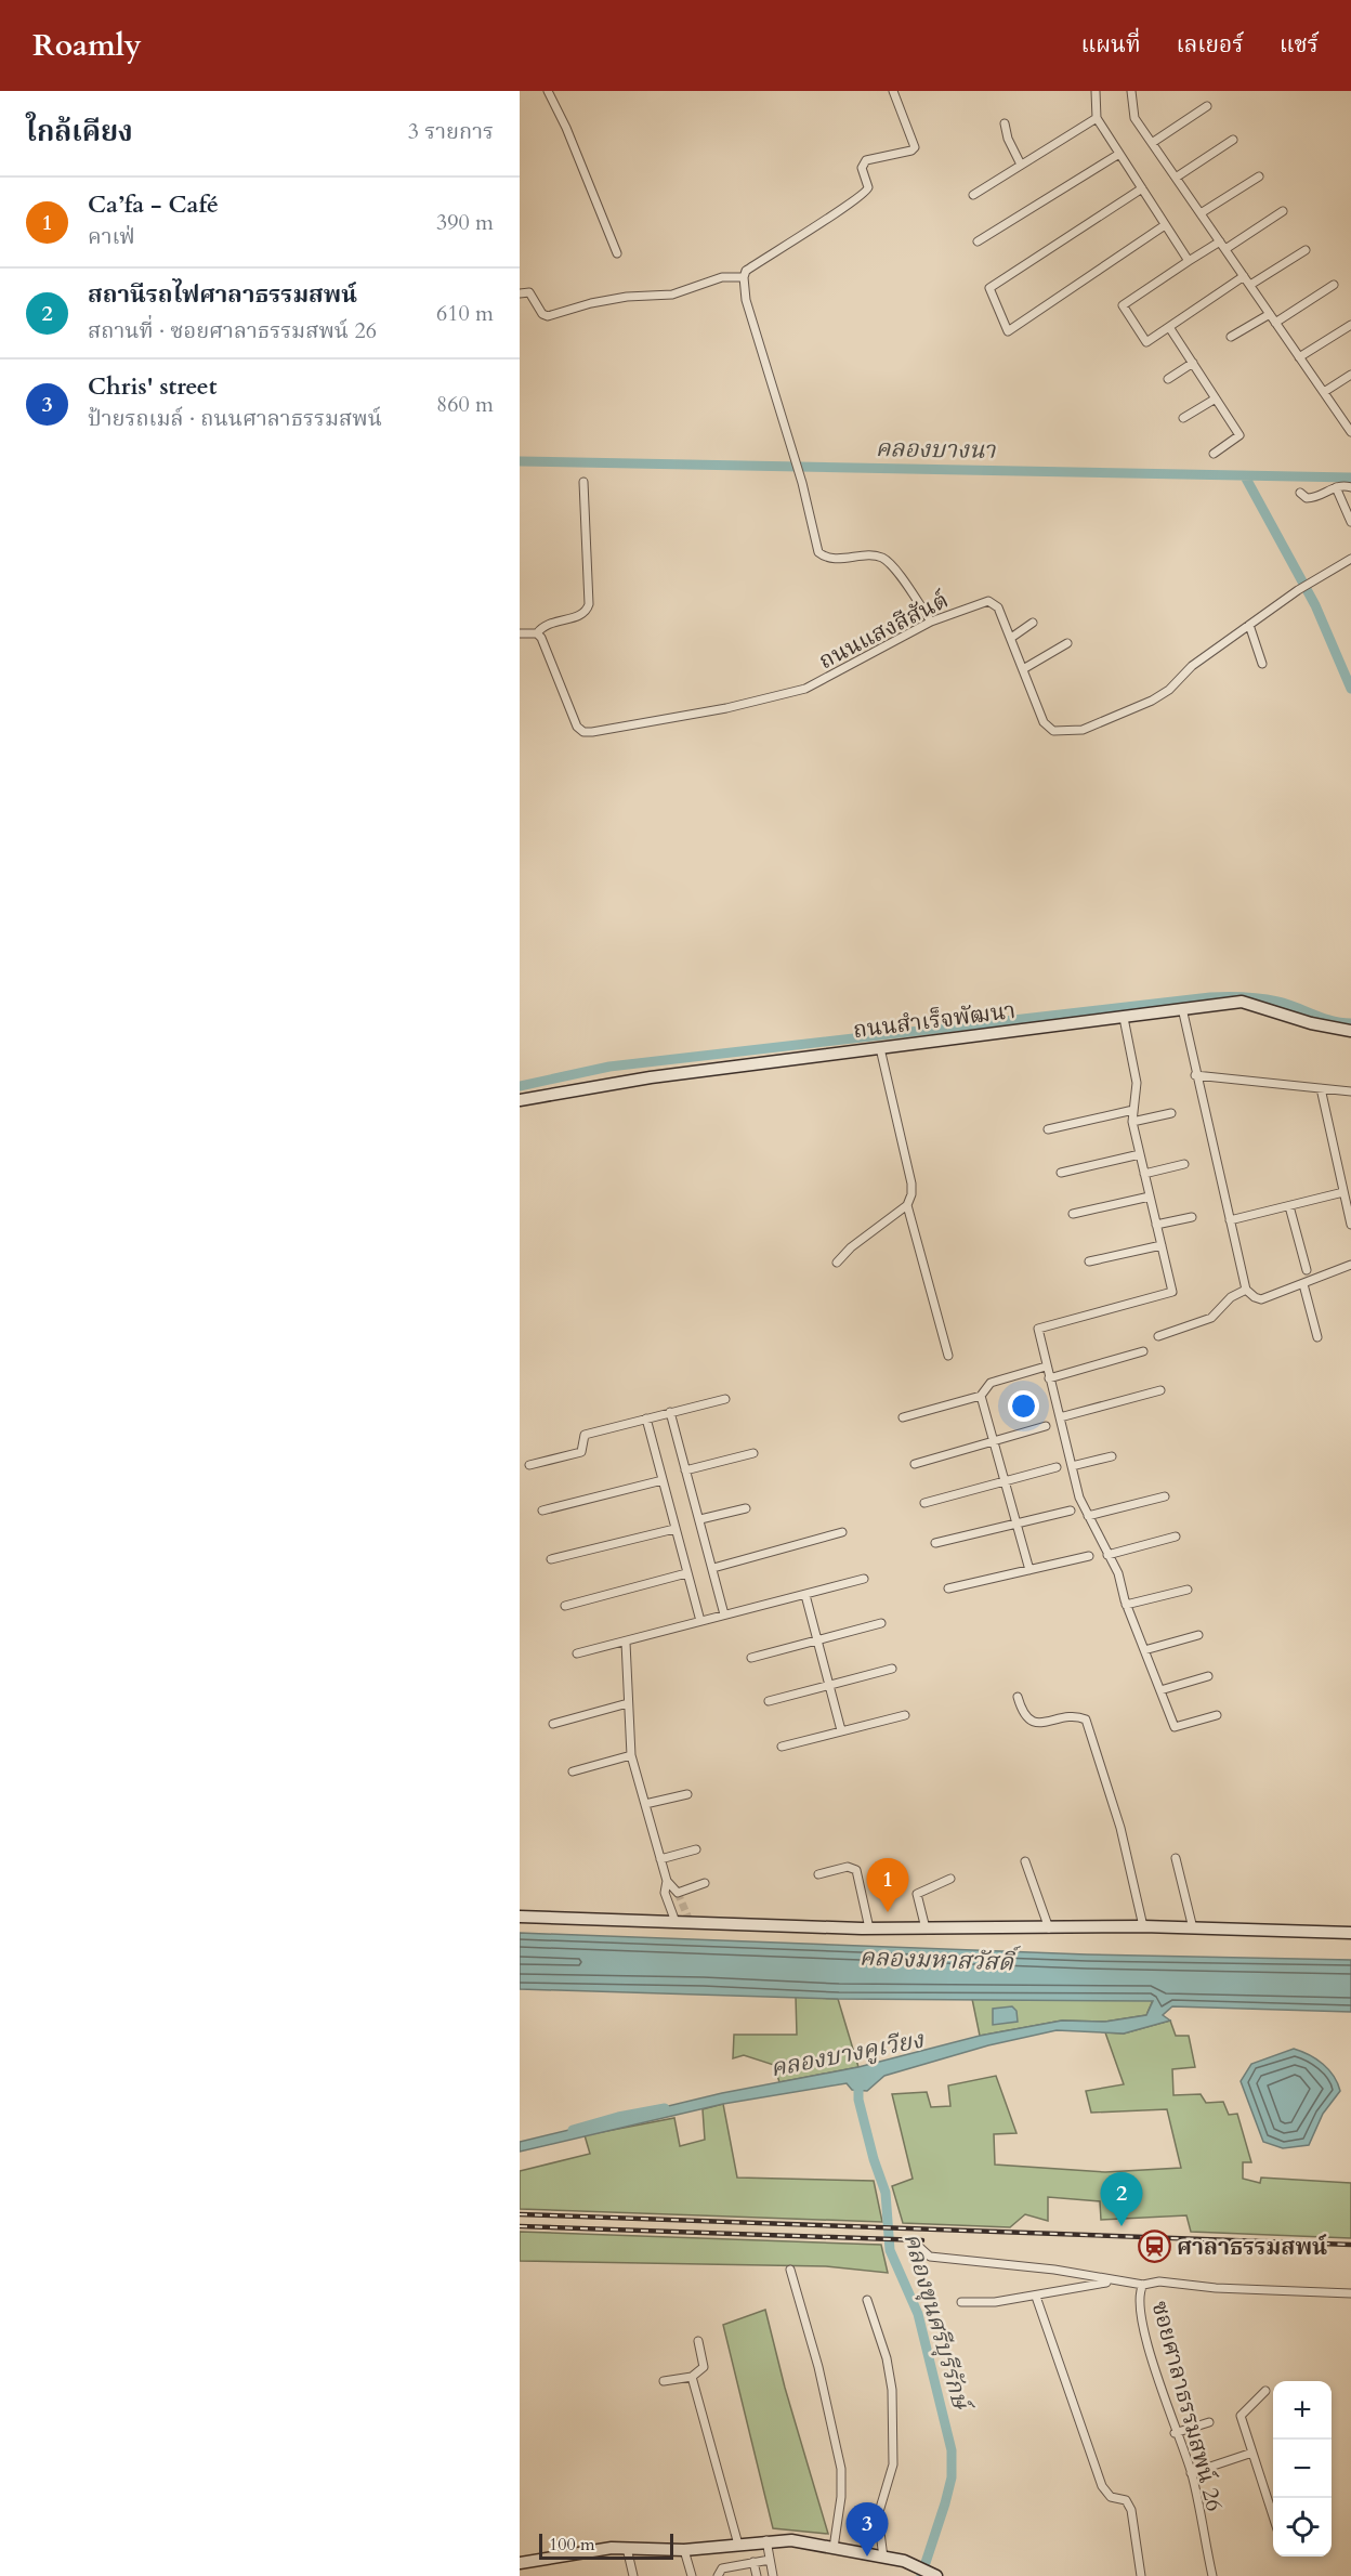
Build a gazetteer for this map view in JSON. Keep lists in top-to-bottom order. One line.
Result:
{"streets":{"street":["ถนนแสงสีสันต์","ถนนสำเร็จพัฒนา","ซอยศาลาธรรมสพน์ 26"]},"water":["คลองบางนา","คลองมหาสวัสดิ์","คลองบางคูเวียง","คลองขุนศรีบุรีรักษ์"],"places":{"station":["ศาลาธรรมสพน์"]},"scale_bar":"100 m","page":{"header":"Roamly","nav":["แผนที่","เลเยอร์","แชร์"],"heading":["ใกล้เคียง","3 รายการ"],"list":[{"mark":"1","name":"Ca’fa - Café","note":"คาเฟ่","value":"390 m"},{"mark":"2","name":"สถานีรถไฟศาลาธรรมสพน์","note":"สถานที่ · ซอยศาลาธรรมสพน์ 26","value":"610 m"},{"mark":"3","name":"Chris' street","note":"ป้ายรถเมล์ · ถนนศาลาธรรมสพน์","value":"860 m"}],"pins":["1","2","3"],"map_buttons":["+","−"],"scale":"100 m"}}
